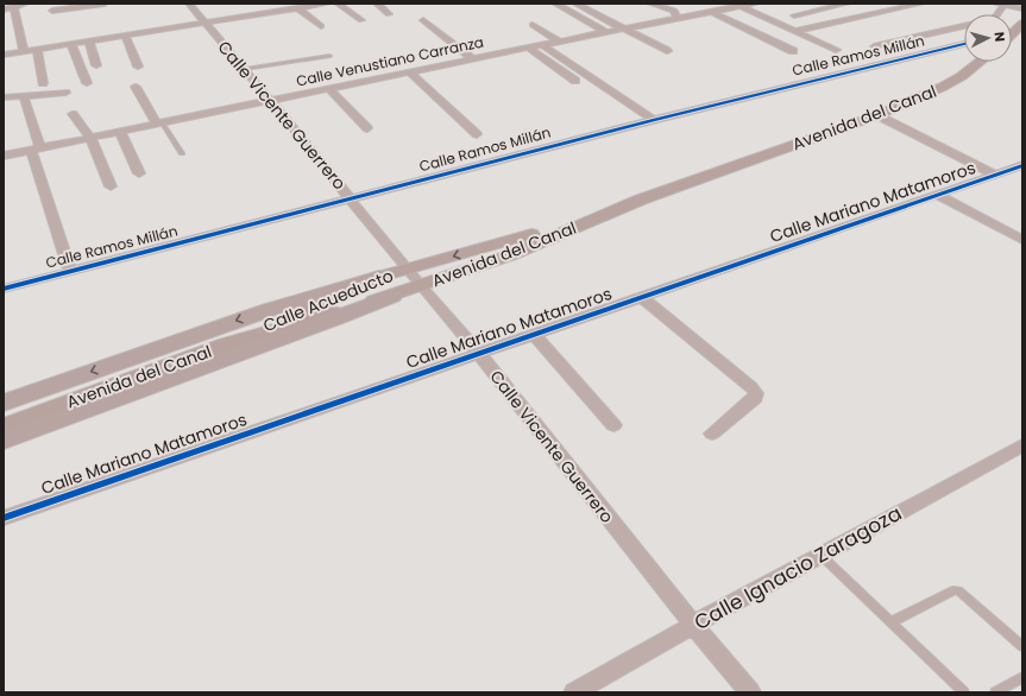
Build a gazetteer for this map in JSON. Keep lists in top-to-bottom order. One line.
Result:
{"streets":{"main road":["Avenida del Canal","Calle Acueducto"],"street":["Calle Ramos Millán","Calle Venustiano Carranza","Calle Vicente Guerrero","Calle Mariano Matamoros","Calle Ignacio Zaragoza"]},"crossings":[["Calle Ramos Millán","Calle Vicente Guerrero"],["Calle Venustiano Carranza","Calle Vicente Guerrero"],["Calle Vicente Guerrero","Avenida del Canal"],["Calle Vicente Guerrero","Calle Mariano Matamoros"],["Calle Vicente Guerrero","Calle Acueducto"],["Calle Vicente Guerrero","Calle Ignacio Zaragoza"],["Avenida del Canal","Calle Acueducto"]],"one_way":["Calle Acueducto"],"north":"right"}
